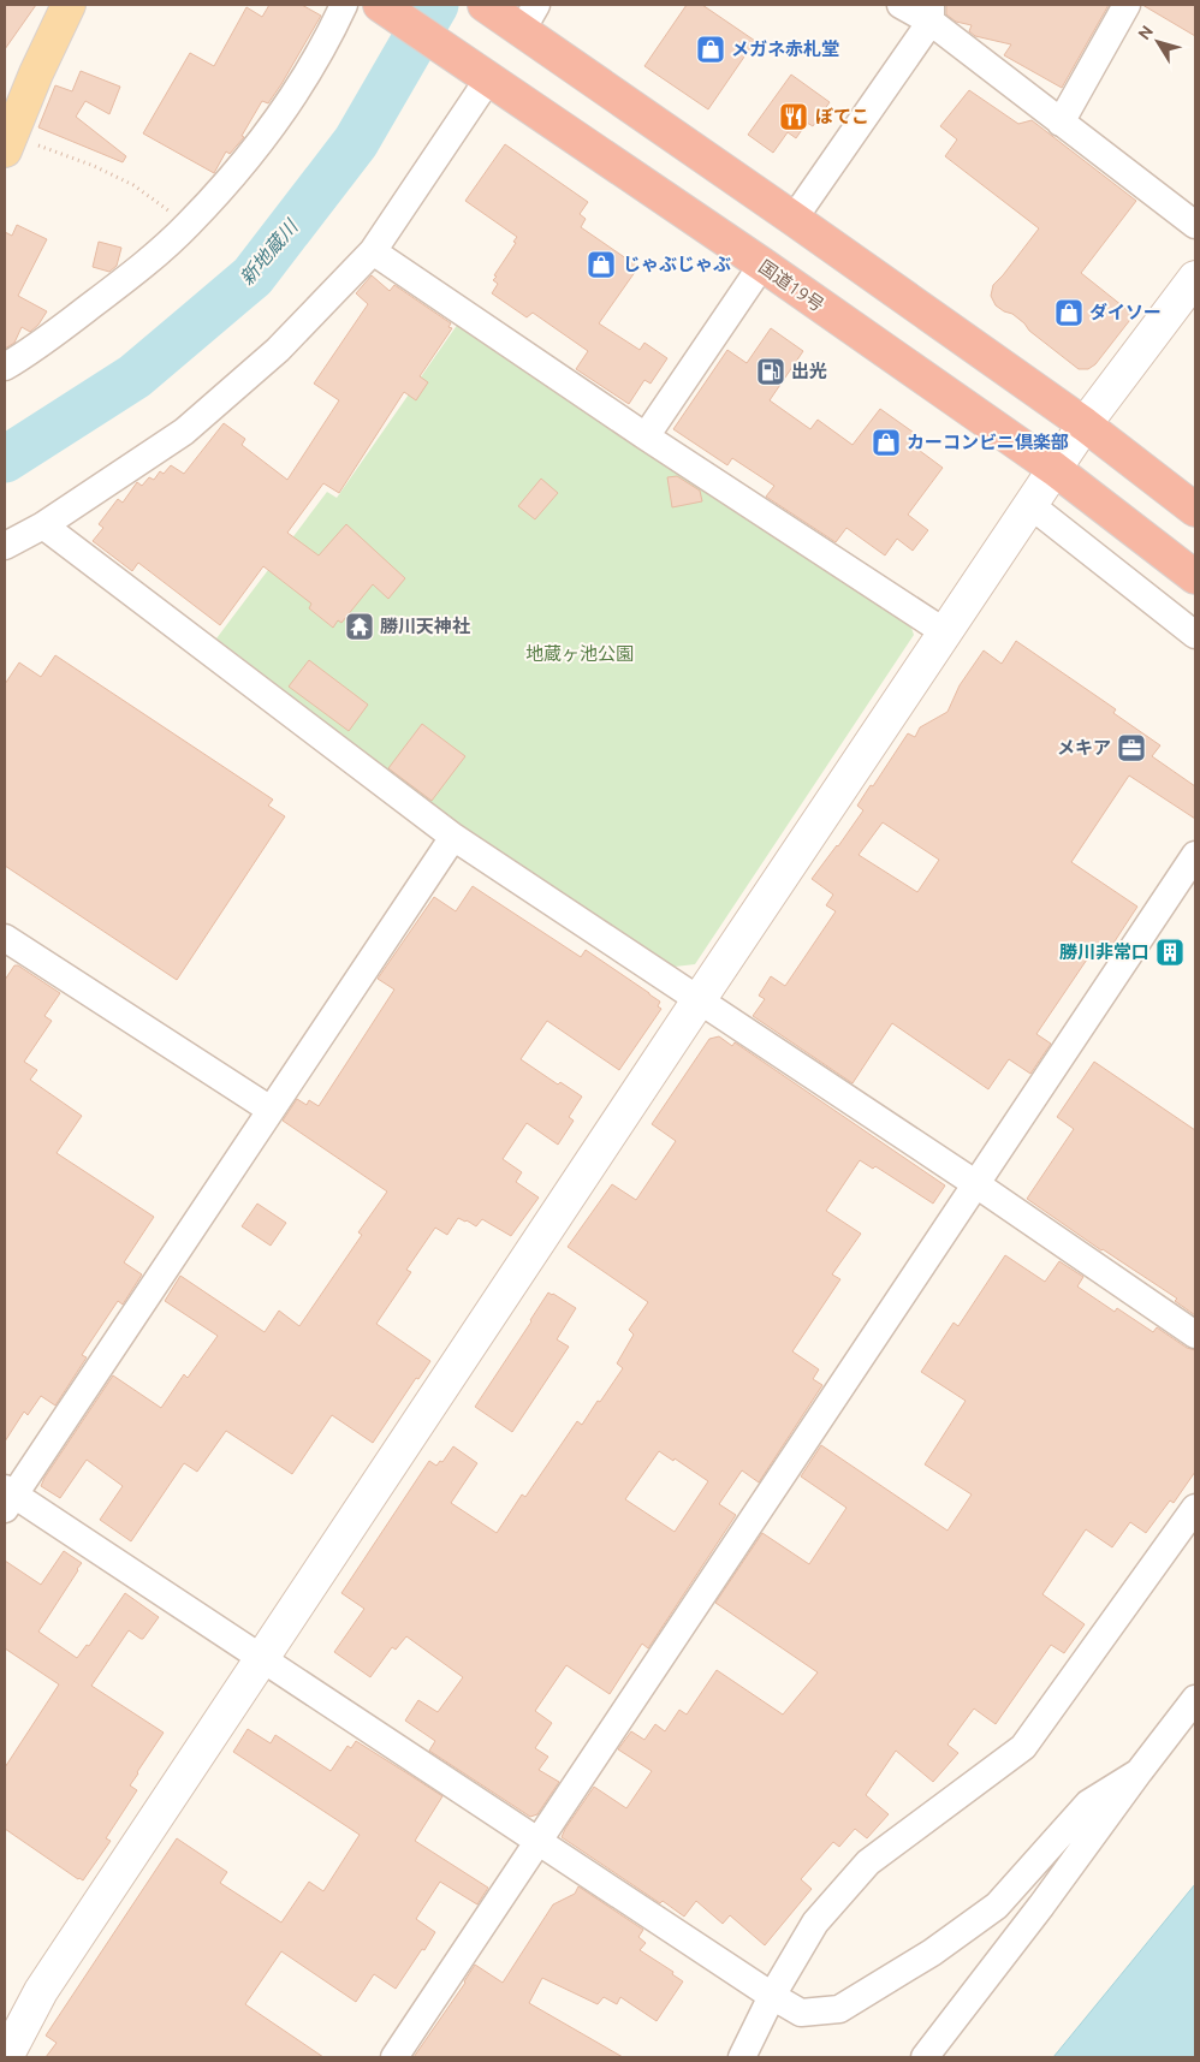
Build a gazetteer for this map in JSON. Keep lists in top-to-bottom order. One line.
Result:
{"streets":{"highway":["国道19号"]},"water":["新地蔵川"],"parks":["地蔵ヶ池公園"],"places":{"shop":["メガネ赤札堂","じゃぶじゃぶ","ダイソー","カーコンビニ倶楽部"],"restaurant":["ぼてこ"],"fuel station":["出光"],"temple":["勝川天神社"],"office":["メキア"],"building":["勝川非常口"]},"north":"top left"}
